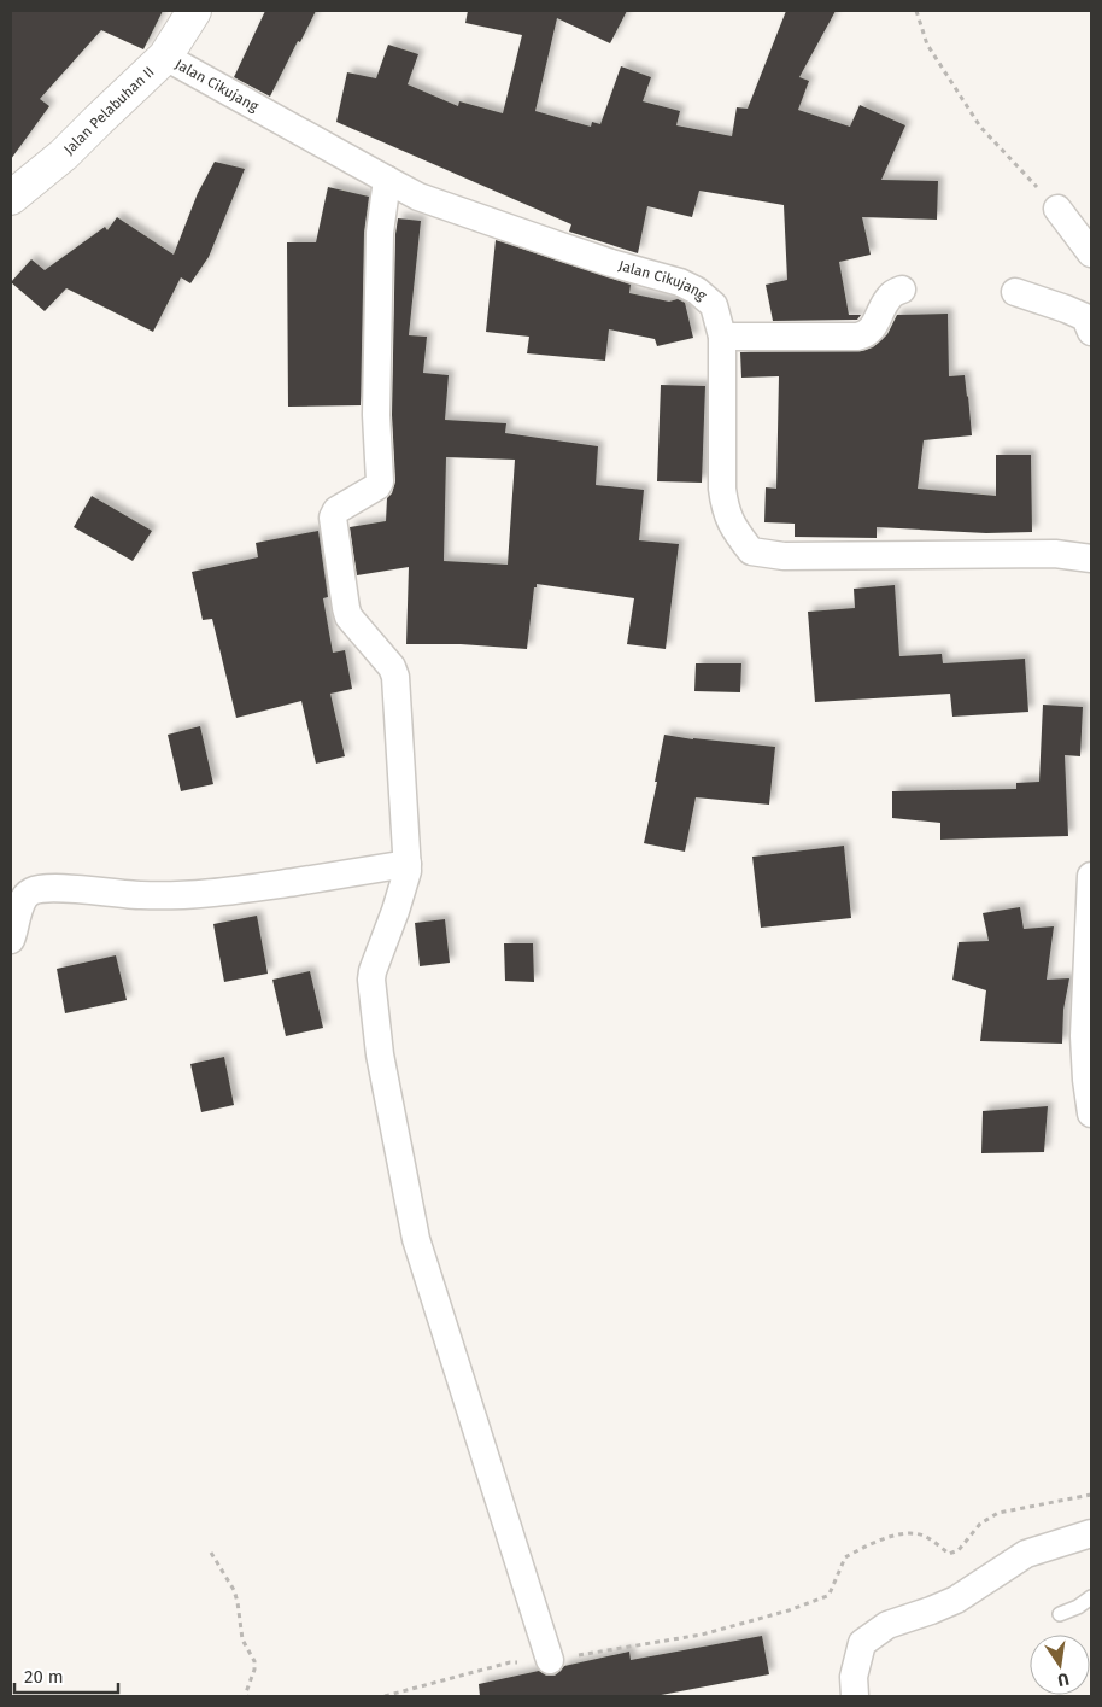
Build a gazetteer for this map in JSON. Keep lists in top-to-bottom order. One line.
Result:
{"streets":{"main road":["Jalan Pelabuhan II"],"street":["Jalan Cikujang"]},"crossings":[["Jalan Cikujang","Jalan Pelabuhan II"]],"scale_bar":"20 m","north":"bottom"}
